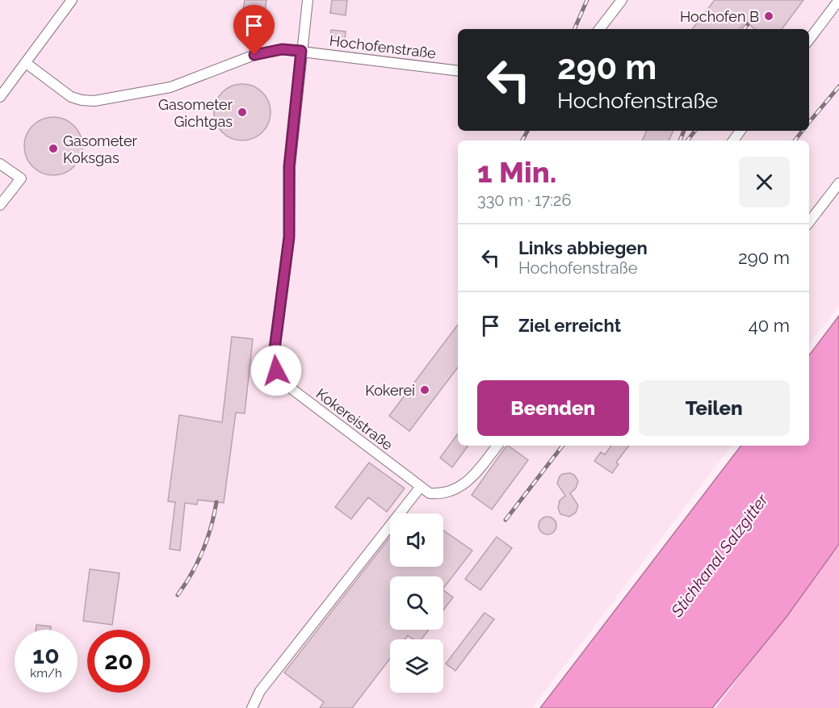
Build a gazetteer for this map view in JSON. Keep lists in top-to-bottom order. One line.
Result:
{"streets":{"lane":["Hochofenstraße","Kokereistraße"]},"crossings":[["Hochofenstraße","Kokereistraße"]],"water":["Stichkanal Salzgitter"],"places":["Hochofen B","Gasometer Gichtgas","Gasometer Koksgas","Kokerei"],"page":{"turn":["290 m","Hochofenstraße"],"heading":["1 Min.","330 m · 17:26"],"list":[{"name":"Links abbiegen","note":"Hochofenstraße","value":"290 m"},{"name":"Ziel erreicht","value":"40 m"}],"buttons":["Beenden","Teilen"],"speed":"10 km/h","limit":"20"}}
